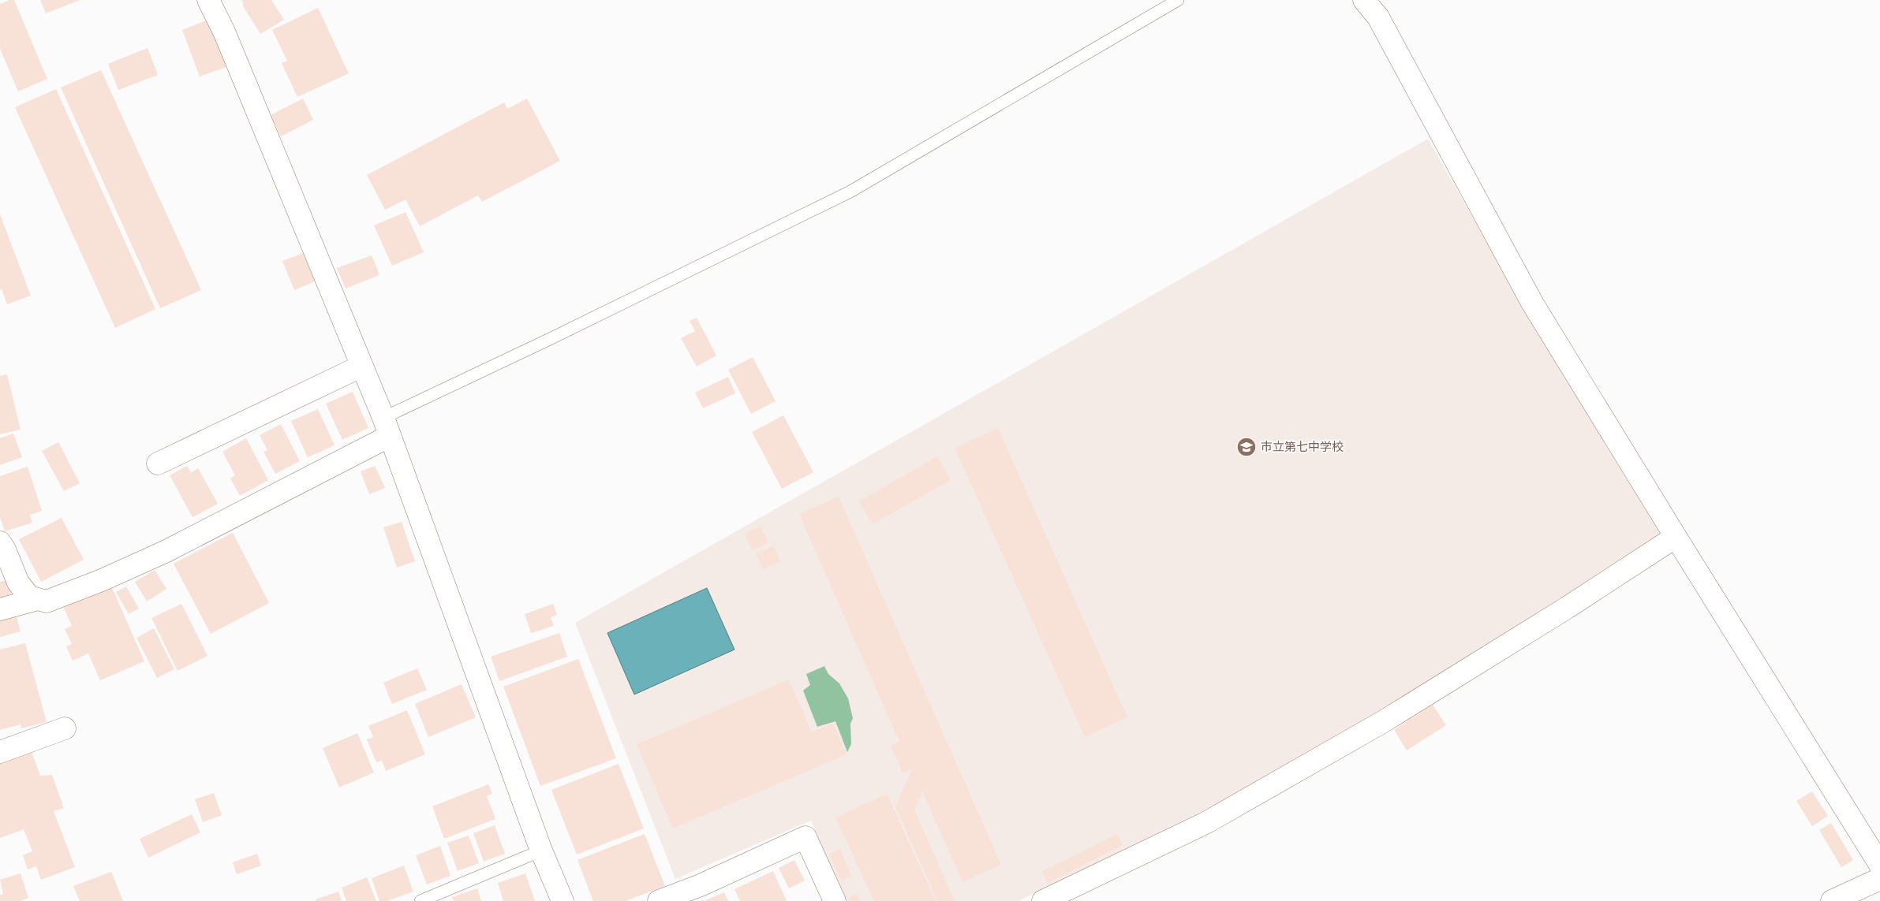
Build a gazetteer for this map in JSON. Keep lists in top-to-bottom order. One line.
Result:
{"places":{"school or university":["市立第七中学校"]}}
